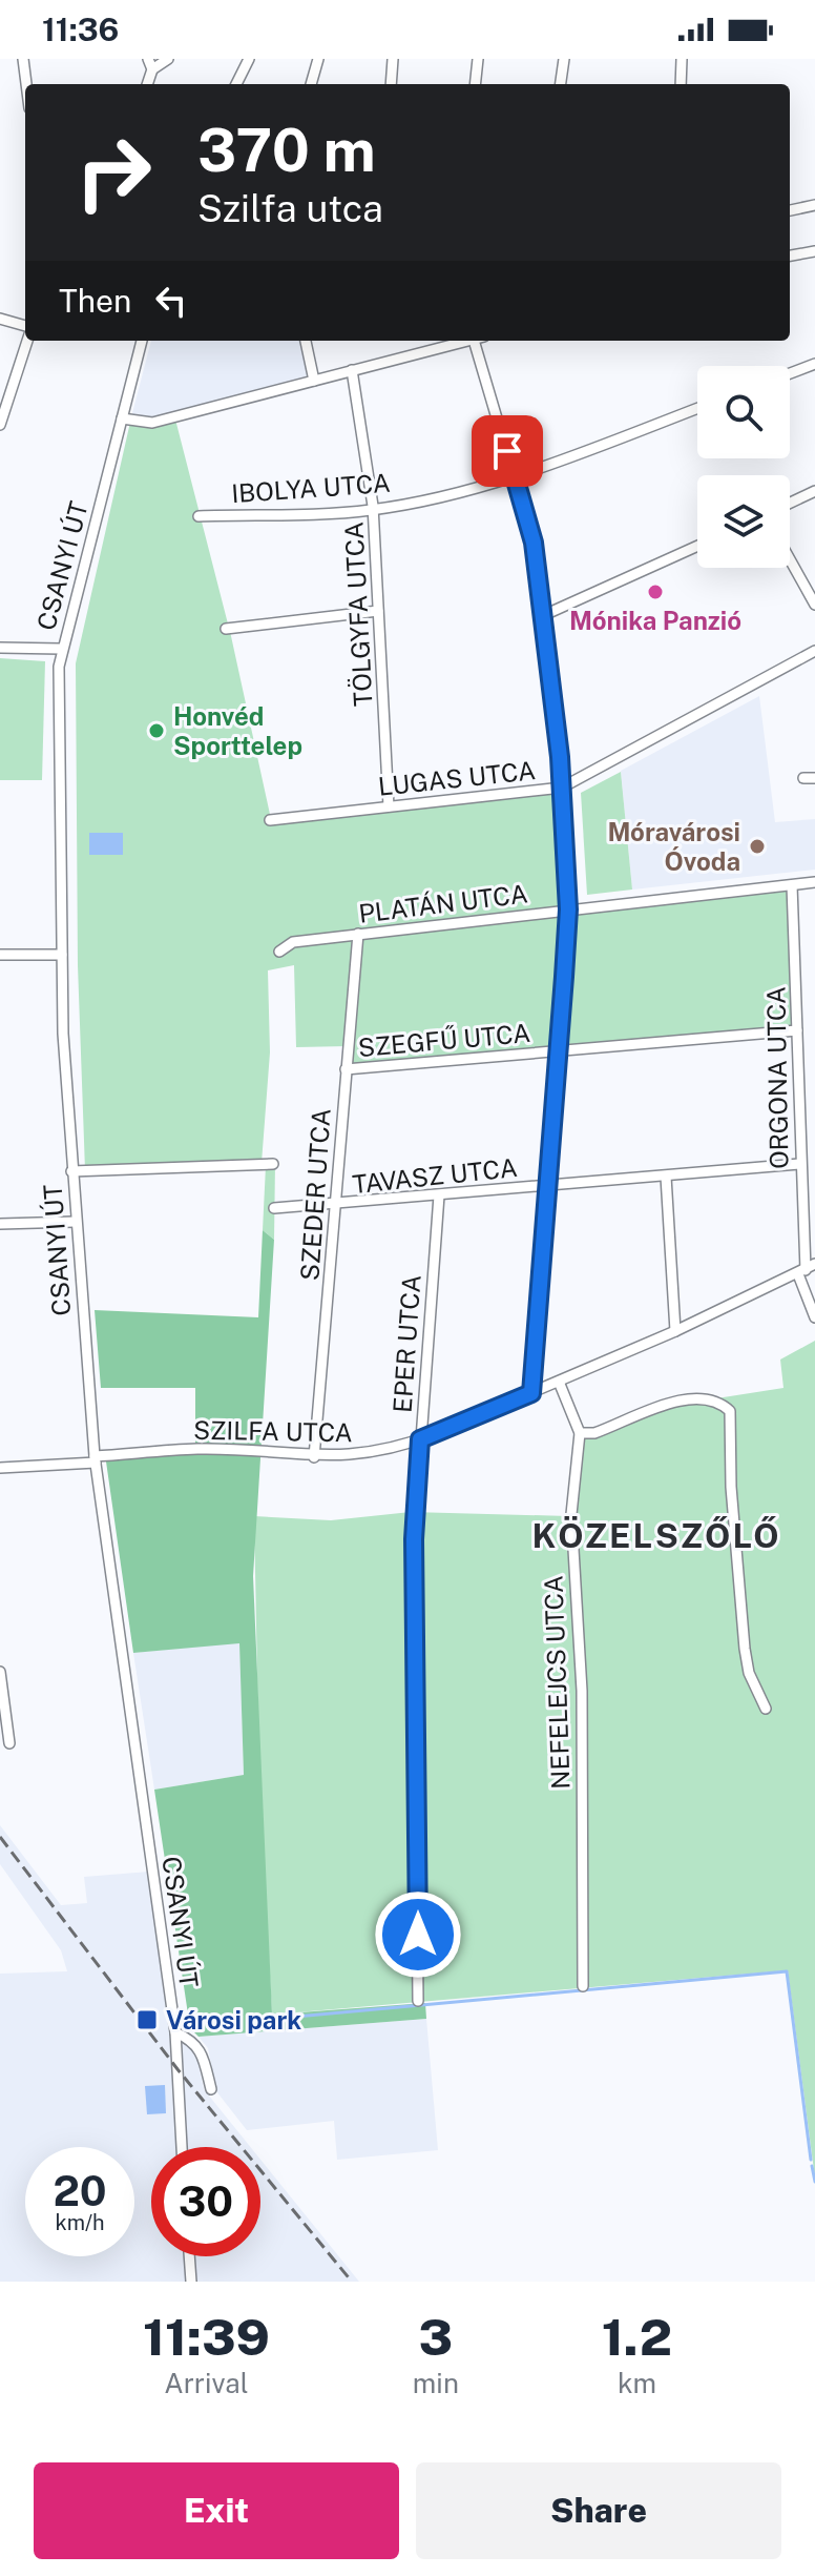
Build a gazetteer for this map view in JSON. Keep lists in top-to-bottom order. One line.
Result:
{"streets":{"street":["IBOLYA UTCA","CSANYI ÚT","TÖLGYFA UTCA","LUGAS UTCA","PLATÁN UTCA","SZEGFŰ UTCA","ORGONA UTCA","TAVASZ UTCA","SZEDER UTCA","EPER UTCA","SZILFA UTCA","NEFELEJCS UTCA"]},"crossings":[["IBOLYA UTCA","TÖLGYFA UTCA"],["CSANYI ÚT","SZILFA UTCA"],["TÖLGYFA UTCA","LUGAS UTCA"],["PLATÁN UTCA","ORGONA UTCA"],["PLATÁN UTCA","SZEDER UTCA"],["SZEGFŰ UTCA","ORGONA UTCA"],["SZEGFŰ UTCA","SZEDER UTCA"],["ORGONA UTCA","TAVASZ UTCA"],["ORGONA UTCA","SZILFA UTCA"],["TAVASZ UTCA","SZEDER UTCA"],["TAVASZ UTCA","EPER UTCA"],["SZEDER UTCA","SZILFA UTCA"],["EPER UTCA","SZILFA UTCA"],["SZILFA UTCA","NEFELEJCS UTCA"]],"districts":["KÖZELSZŐLŐ"],"places":{"other":["Mónika Panzió","Honvéd Sporttelep","Móravárosi Óvoda"],"transit":["Városi park"]},"page":{"status":"11:36","turn":["370 m","Szilfa utca"],"then":"Then","speed":"20 km/h","limit":"30","eta":["11:39","Arrival","3","min","1.2","km"],"buttons":["Exit","Share"]}}
